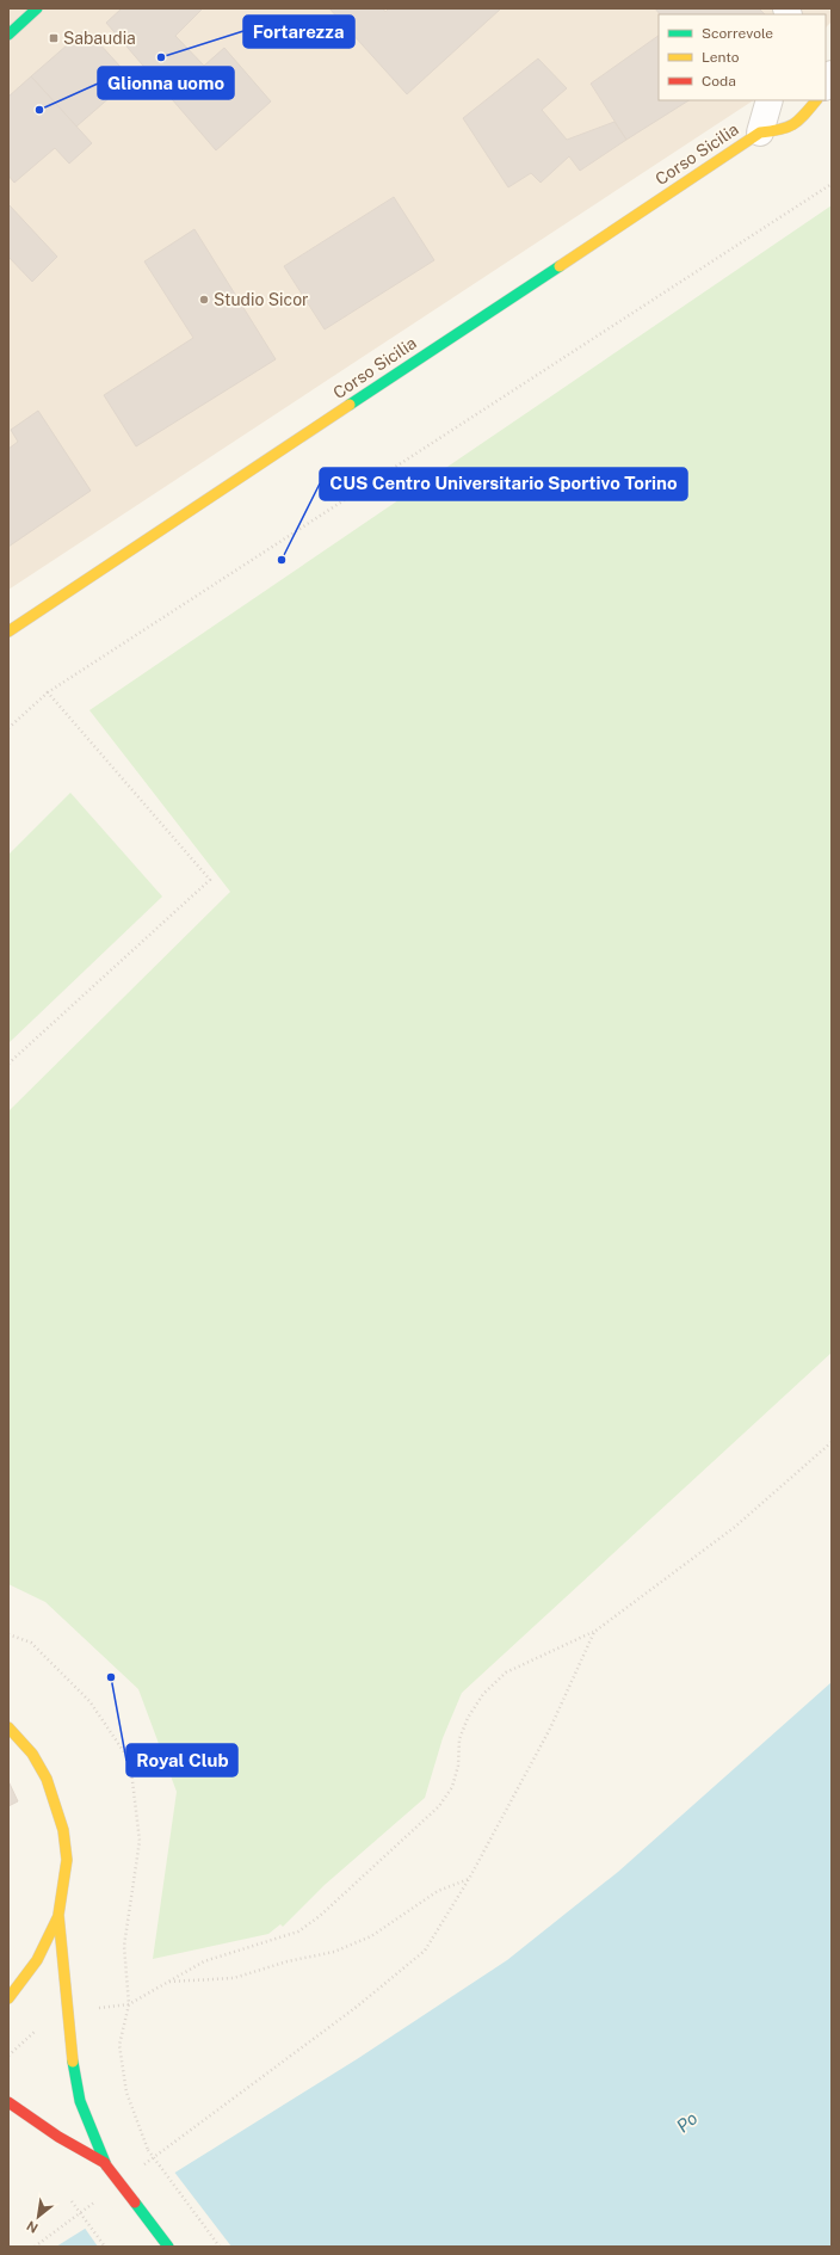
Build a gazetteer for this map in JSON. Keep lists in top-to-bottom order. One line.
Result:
{"streets":{"street":["Corso Sicilia"]},"water":["Po"],"places":{"transit":["Sabaudia"],"other":["Fortarezza","Glionna uomo","Studio Sicor","CUS Centro Universitario Sportivo Torino","Royal Club"]},"legend":["Scorrevole","Lento","Coda"],"north":"bottom left"}
